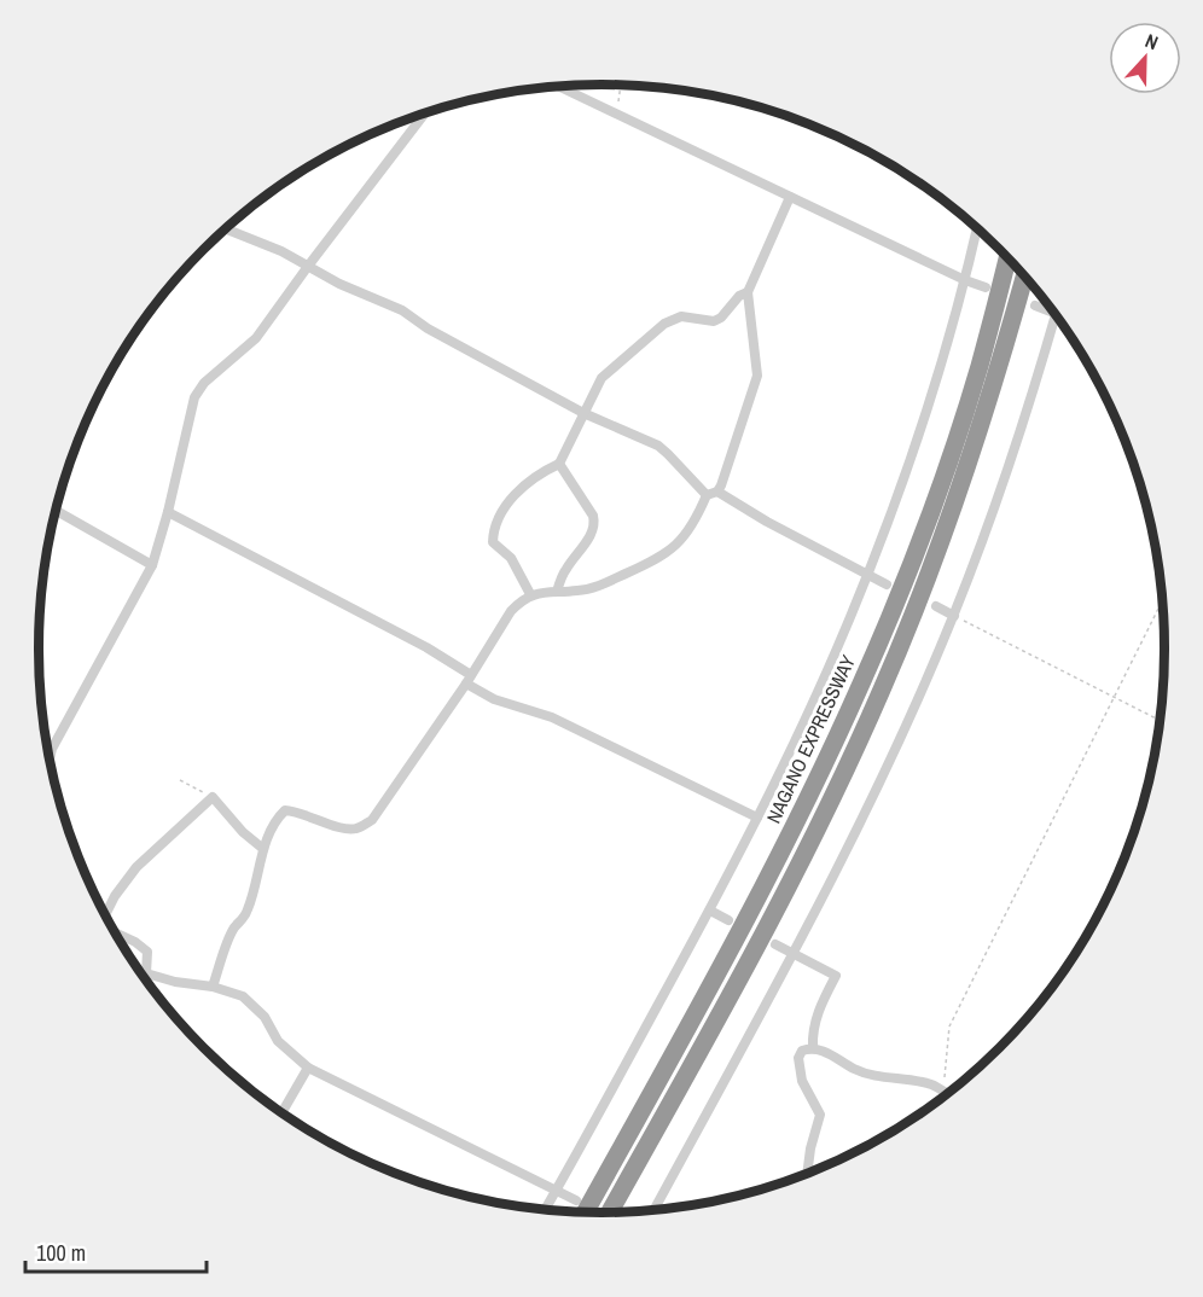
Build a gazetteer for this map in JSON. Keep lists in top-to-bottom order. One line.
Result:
{"streets":{"highway":["NAGANO EXPRESSWAY"]},"scale_bar":"100 m","north":"top"}
